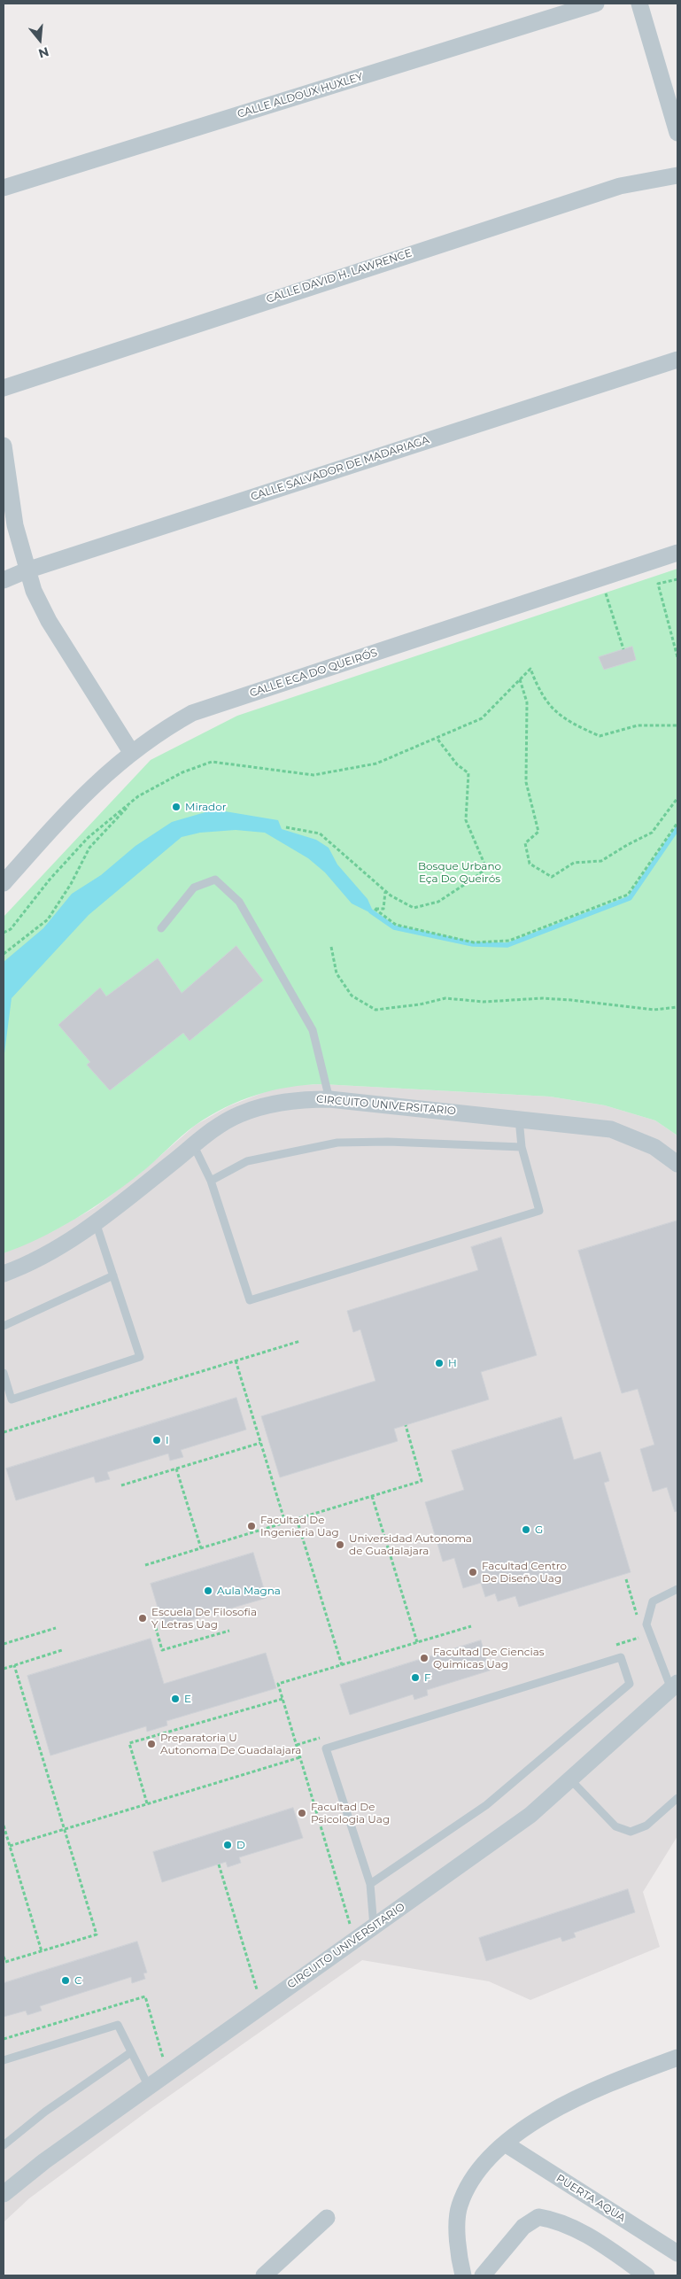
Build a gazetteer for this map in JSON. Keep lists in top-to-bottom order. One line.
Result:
{"streets":{"street":["CALLE ALDOUX HUXLEY","CALLE DAVID H. LAWRENCE","CALLE SALVADOR DE MADARIAGA","CALLE ECA DO QUEIRÓS","CIRCUITO UNIVERSITARIO","PUERTA AQUA"]},"parks":["Bosque Urbano Eça Do Queirós"],"places":["Mirador","H","I","Facultad De Ingenieria Uag","G","Universidad Autonoma de Guadalajara","Facultad Centro De Diseño Uag","Aula Magna","Escuela De Filosofia Y Letras Uag","Facultad De Ciencias Quimicas Uag","F","E","Preparatoria U Autonoma De Guadalajara","Facultad De Psicologia Uag","D","C"],"north":"bottom"}
